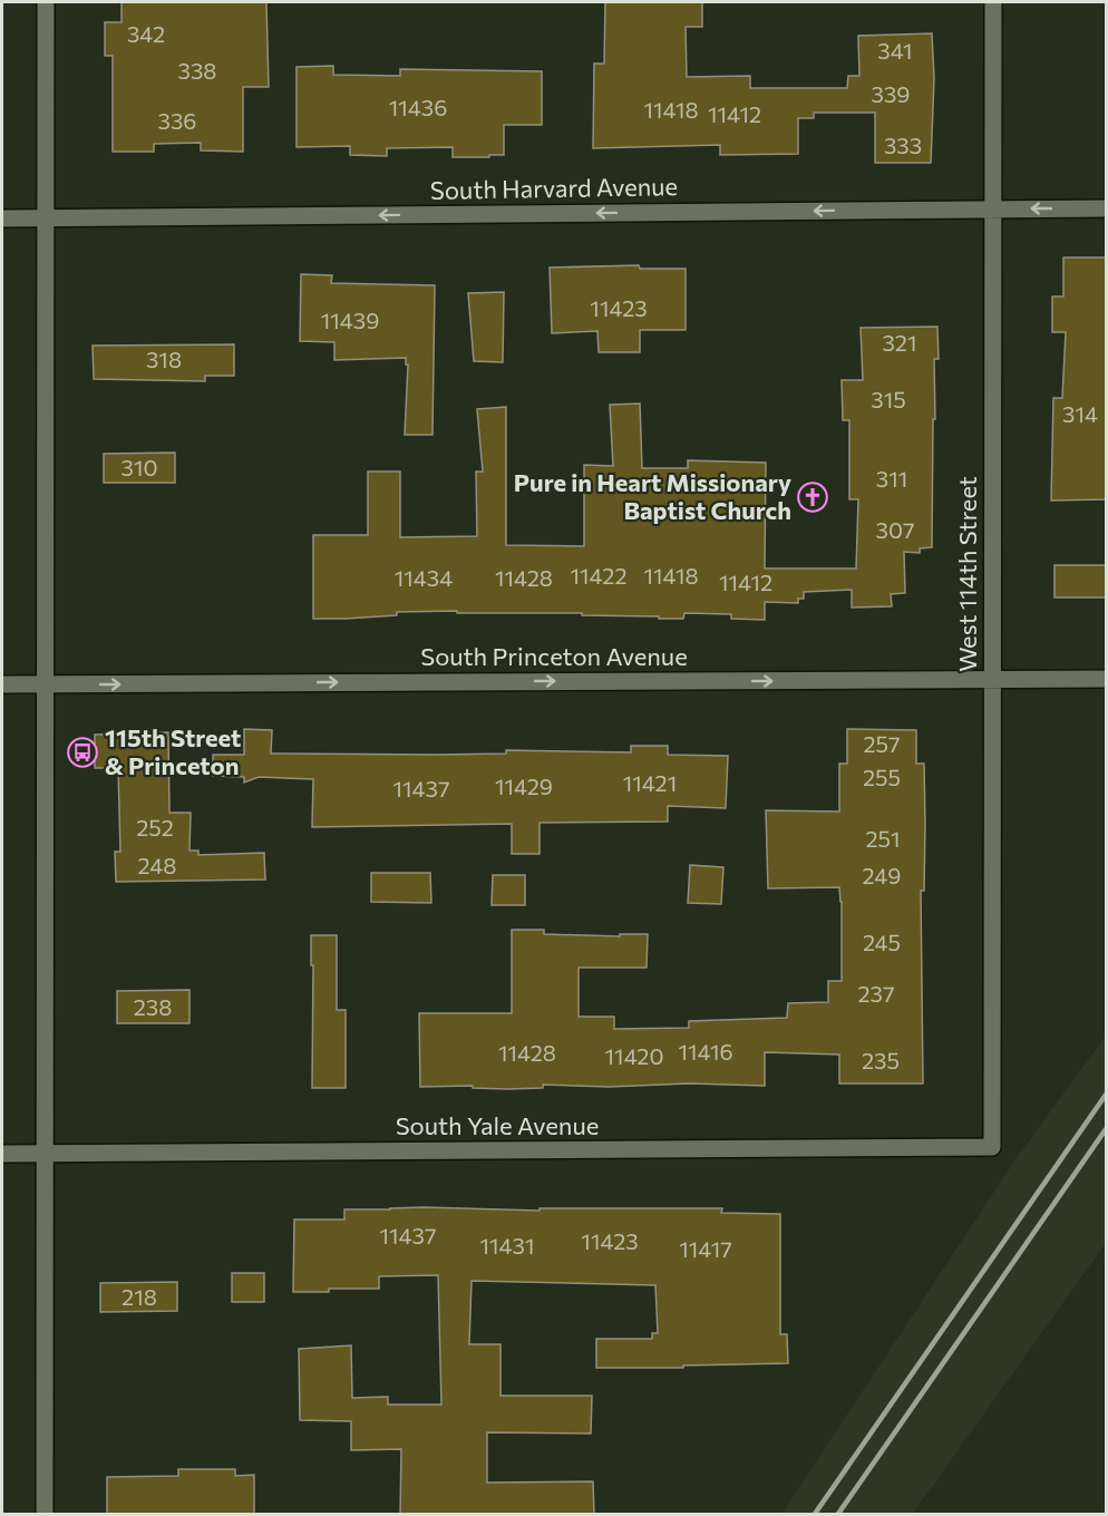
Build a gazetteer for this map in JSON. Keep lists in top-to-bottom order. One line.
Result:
{"streets":{"street":["South Harvard Avenue","West 114th Street","South Princeton Avenue","South Yale Avenue"]},"crossings":[["South Harvard Avenue","West 114th Street"],["West 114th Street","South Princeton Avenue"],["West 114th Street","South Yale Avenue"]],"one_way":["South Harvard Avenue","South Princeton Avenue"],"places":{"church":["Pure in Heart Missionary Baptist Church"],"bus stop":["115th Street & Princeton"]},"house_numbers":["342","341","338","339","11436","11418","11412","336","333","11423","11439","321","318","315","314","310","311","307","11422","11418","11434","11428","11412","257","255","11421","11429","11437","252","251","248","249","245","237","238","11416","11428","11420","235","11437","11423","11431","11417","218"]}
